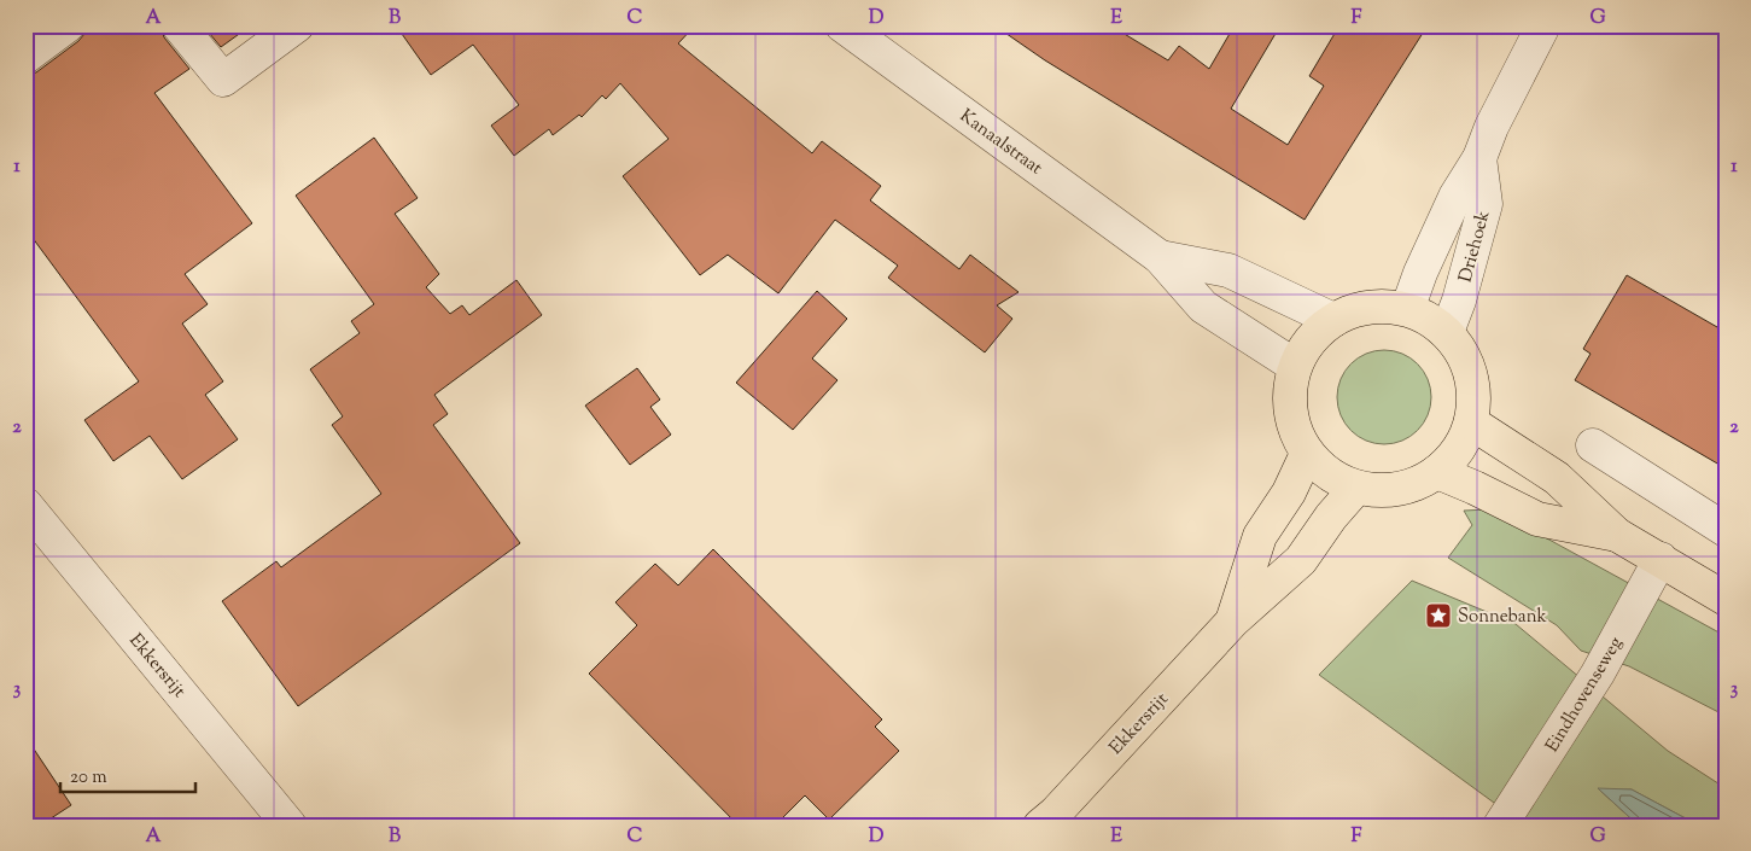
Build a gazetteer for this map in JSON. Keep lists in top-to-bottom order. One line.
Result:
{"streets":{"main road":["Ekkersrijt"],"street":["Kanaalstraat","Driehoek","Eindhovenseweg"]},"crossings":[["Kanaalstraat","Driehoek"],["Kanaalstraat","Ekkersrijt"],["Driehoek","Ekkersrijt"]],"places":{"place":["Sonnebank"]},"scale_bar":"20 m","grid":{"columns":["A","B","C","D","E","F","G"],"rows":["1","2","3"]}}
